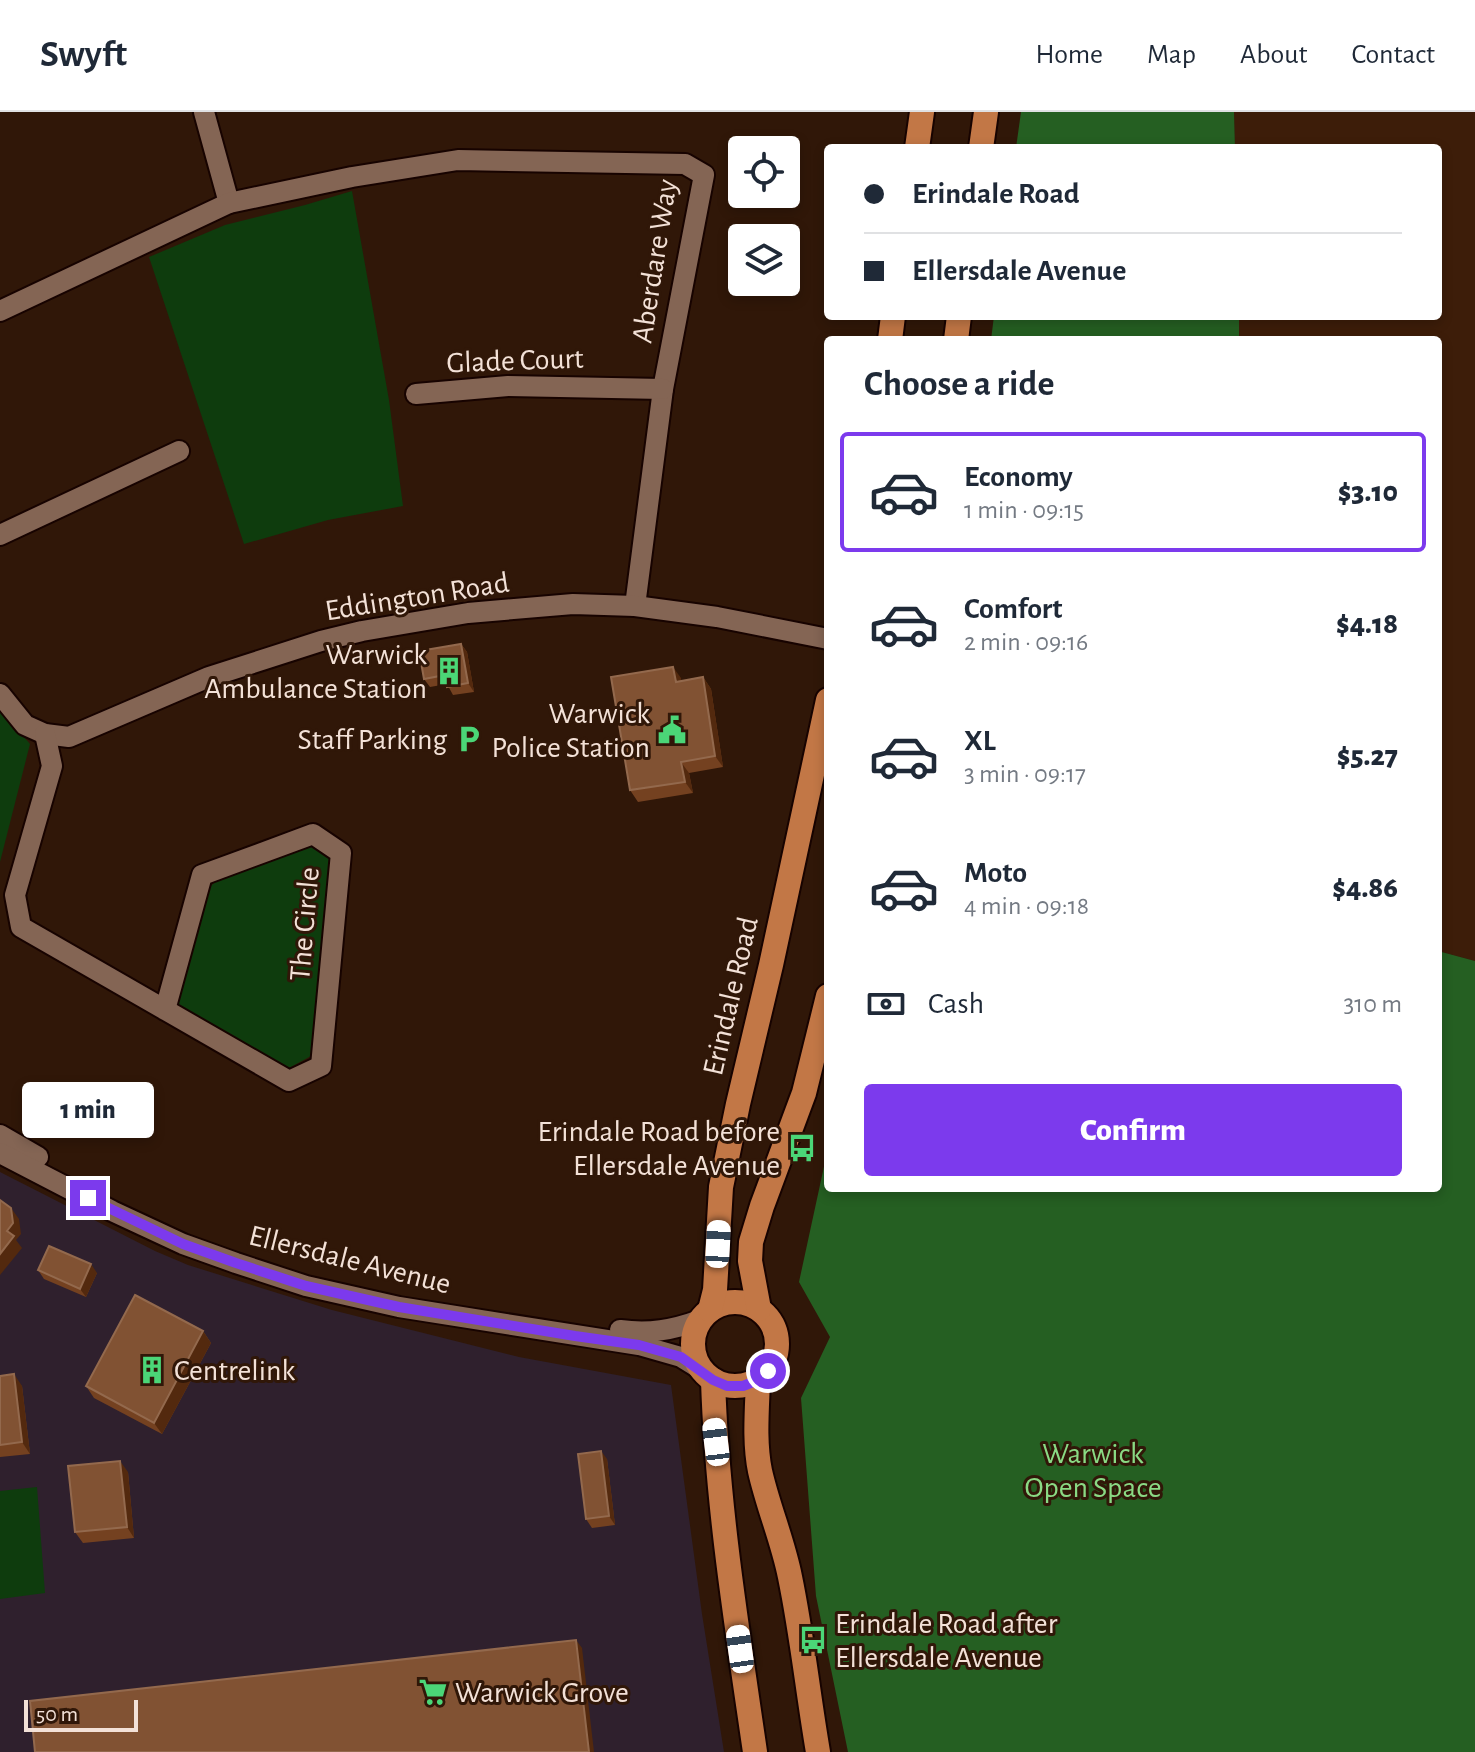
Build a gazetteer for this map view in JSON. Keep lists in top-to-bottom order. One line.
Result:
{"streets":{"main road":["Erindale Road"],"street":["Aberdare Way","Glade Court","Eddington Road","The Circle","Ellersdale Avenue"]},"crossings":[["Aberdare Way","Glade Court"],["Aberdare Way","Eddington Road"],["Eddington Road","The Circle"],["Erindale Road","Ellersdale Avenue"]],"parks":["Warwick Open Space"],"places":{"building":["Warwick Ambulance Station","Centrelink"],"public building":["Warwick Police Station"],"parking":["Staff Parking"],"bus stop":["Erindale Road before Ellersdale Avenue","Erindale Road after Ellersdale Avenue"],"supermarket":["Warwick Grove"]},"scale_bar":"50 m","page":{"header":"Swyft","nav":["Home","Map","About","Contact"],"banner":["Erindale Road","Ellersdale Avenue"],"heading":"Choose a ride","list":[{"name":"Economy","note":"1 min · 09:15","value":"$3.10"},{"name":"Comfort","note":"2 min · 09:16","value":"$4.18"},{"name":"XL","note":"3 min · 09:17","value":"$5.27"},{"name":"Moto","note":"4 min · 09:18","value":"$4.86"}],"pay":["Cash","310 m"],"buttons":"Confirm","bubble":"1 min","scale":"50 m"}}
